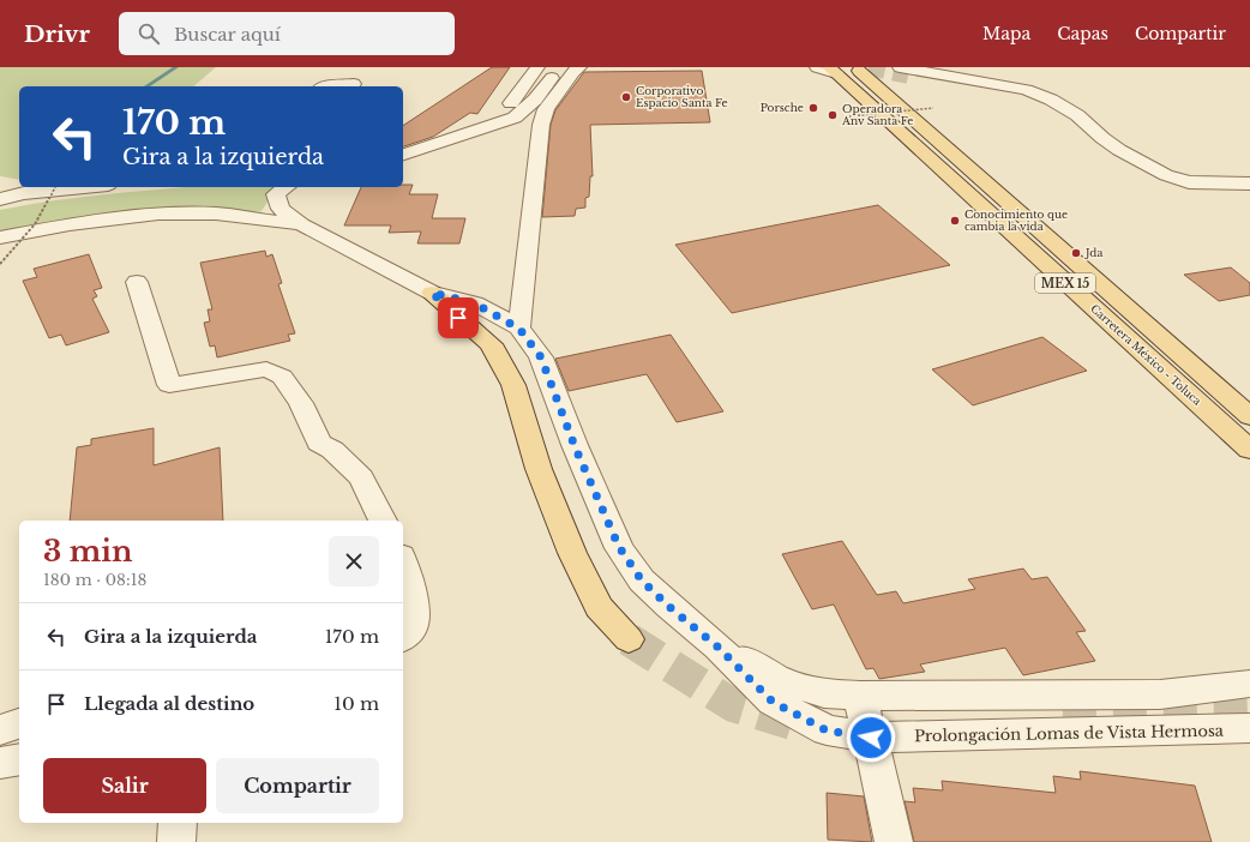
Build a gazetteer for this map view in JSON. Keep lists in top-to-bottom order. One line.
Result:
{"streets":{"main road":["MEX 15","Carretera México - Toluca"],"street":["Prolongación Lomas de Vista Hermosa"]},"places":["Corporativo Espacio Santa Fe","Porsche","Operadora Anv Santa Fe","Conocimiento que cambia la vida","Jda"],"page":{"header":"Drivr","search":"Buscar aquí","nav":["Mapa","Capas","Compartir"],"turn":["170 m","Gira a la izquierda"],"heading":["3 min","180 m · 08:18"],"list":[{"name":"Gira a la izquierda","value":"170 m"},{"name":"Llegada al destino","value":"10 m"}],"buttons":["Salir","Compartir"]}}
